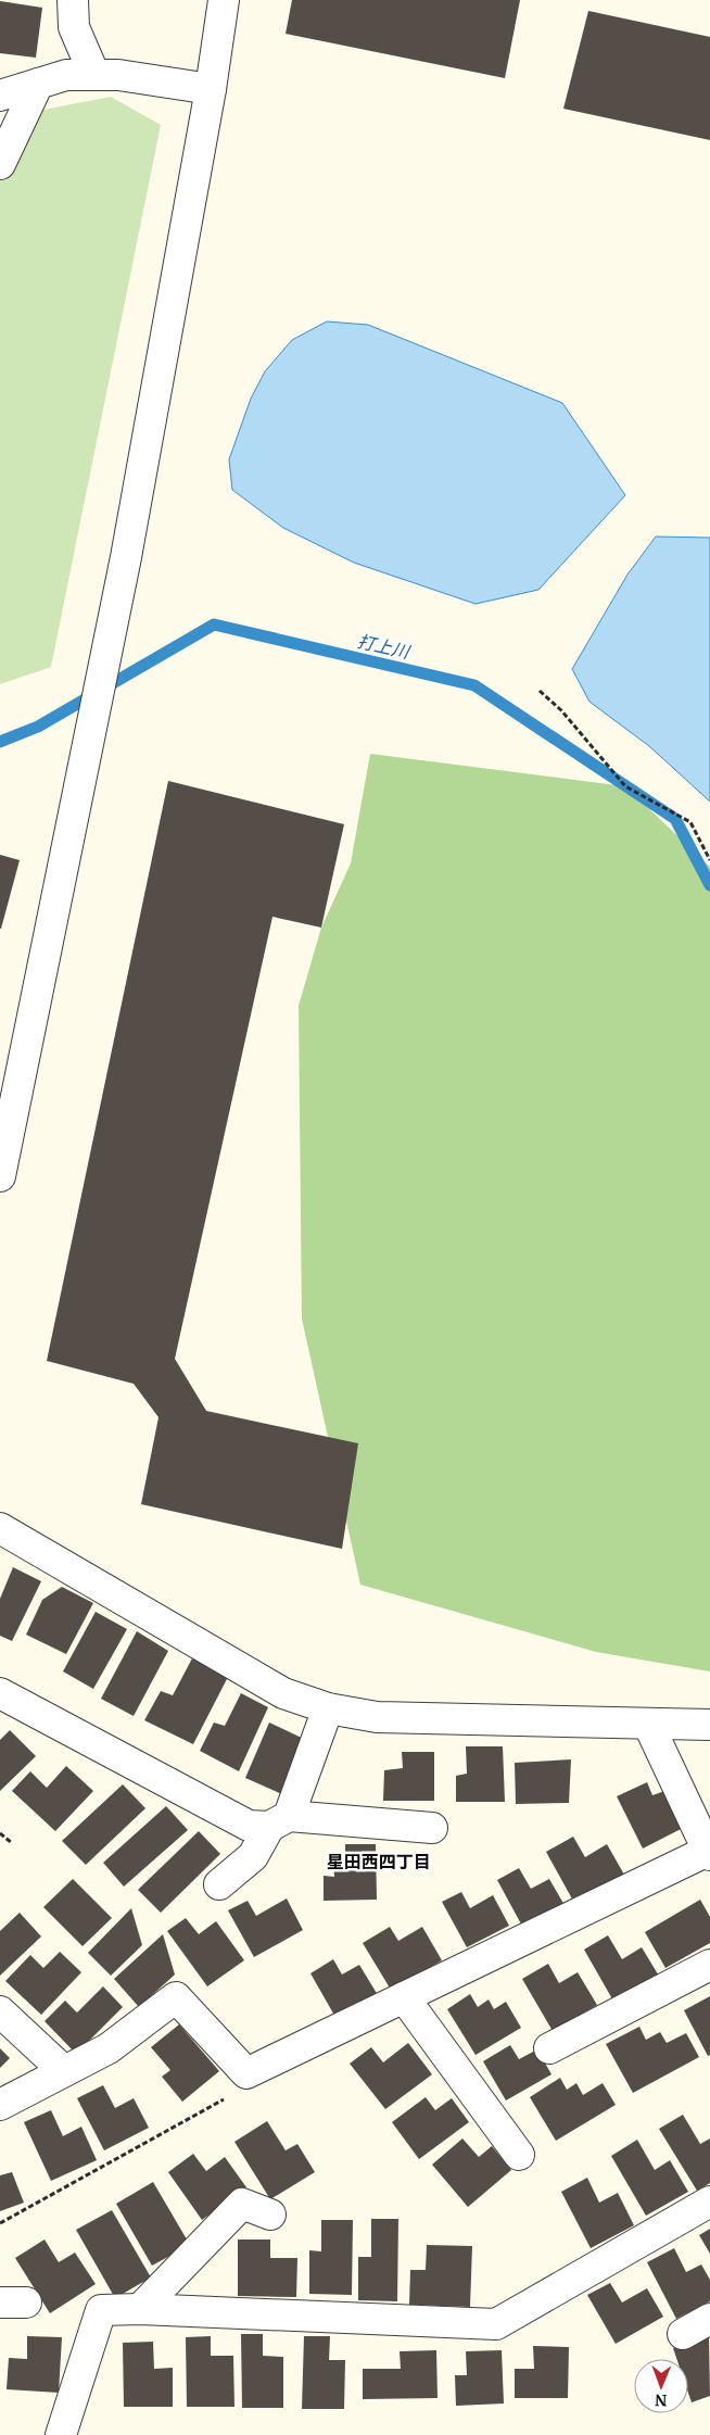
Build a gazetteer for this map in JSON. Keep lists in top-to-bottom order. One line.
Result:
{"districts":["星田西四丁目"],"water":["打上川"],"north":"bottom"}
